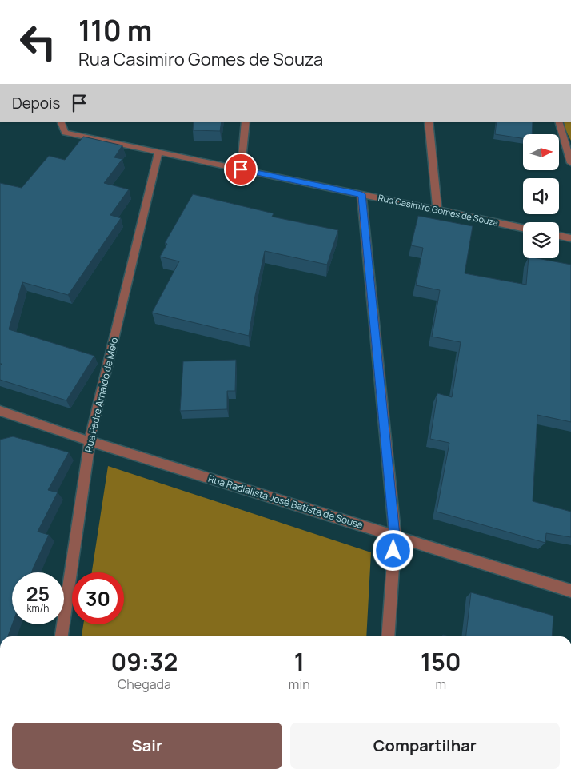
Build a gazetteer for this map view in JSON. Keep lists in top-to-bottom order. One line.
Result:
{"streets":{"street":["Rua Casimiro Gomes de Souza","Rua Padre Arnaldo de Melo","Rua Radialista José Batista de Sousa"]},"crossings":[["Rua Casimiro Gomes de Souza","Rua Padre Arnaldo de Melo"],["Rua Padre Arnaldo de Melo","Rua Radialista José Batista de Sousa"]],"north":"right","page":{"turn":["110 m","Rua Casimiro Gomes de Souza"],"then":"Depois","speed":"25 km/h","limit":"30","eta":["09:32","Chegada","1","min","150","m"],"buttons":["Sair","Compartilhar"]}}
